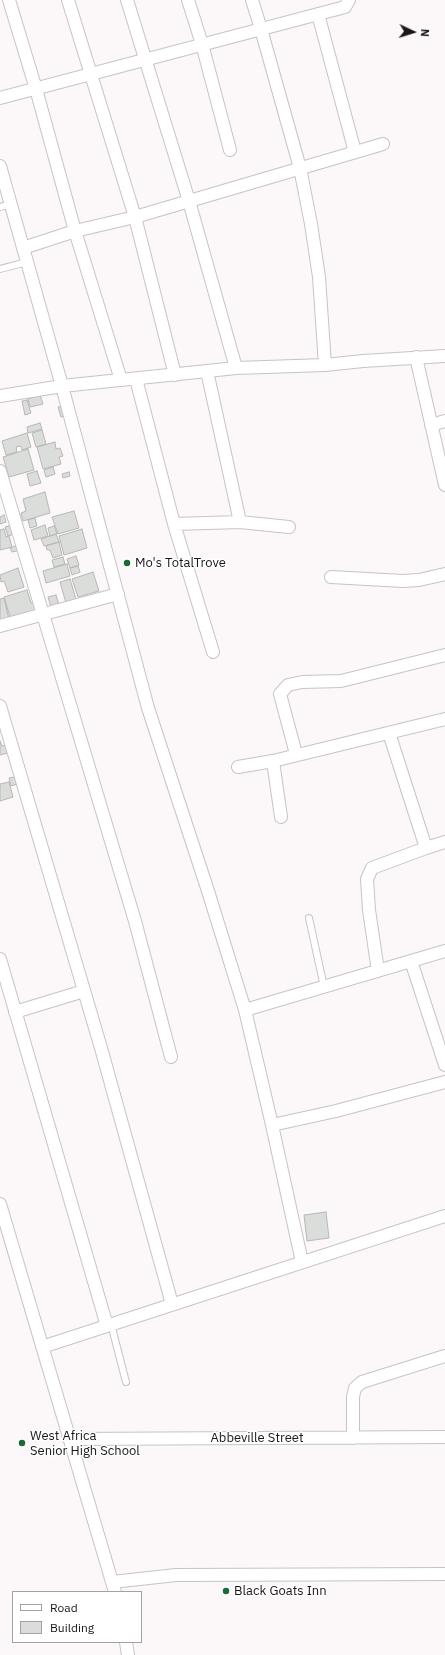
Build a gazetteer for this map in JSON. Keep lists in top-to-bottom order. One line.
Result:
{"streets":{"street":["Abbeville Street"]},"places":["Mo's TotalTrove","West Africa Senior High School","Black Goats Inn"],"legend":["Road","Building"],"north":"right"}
